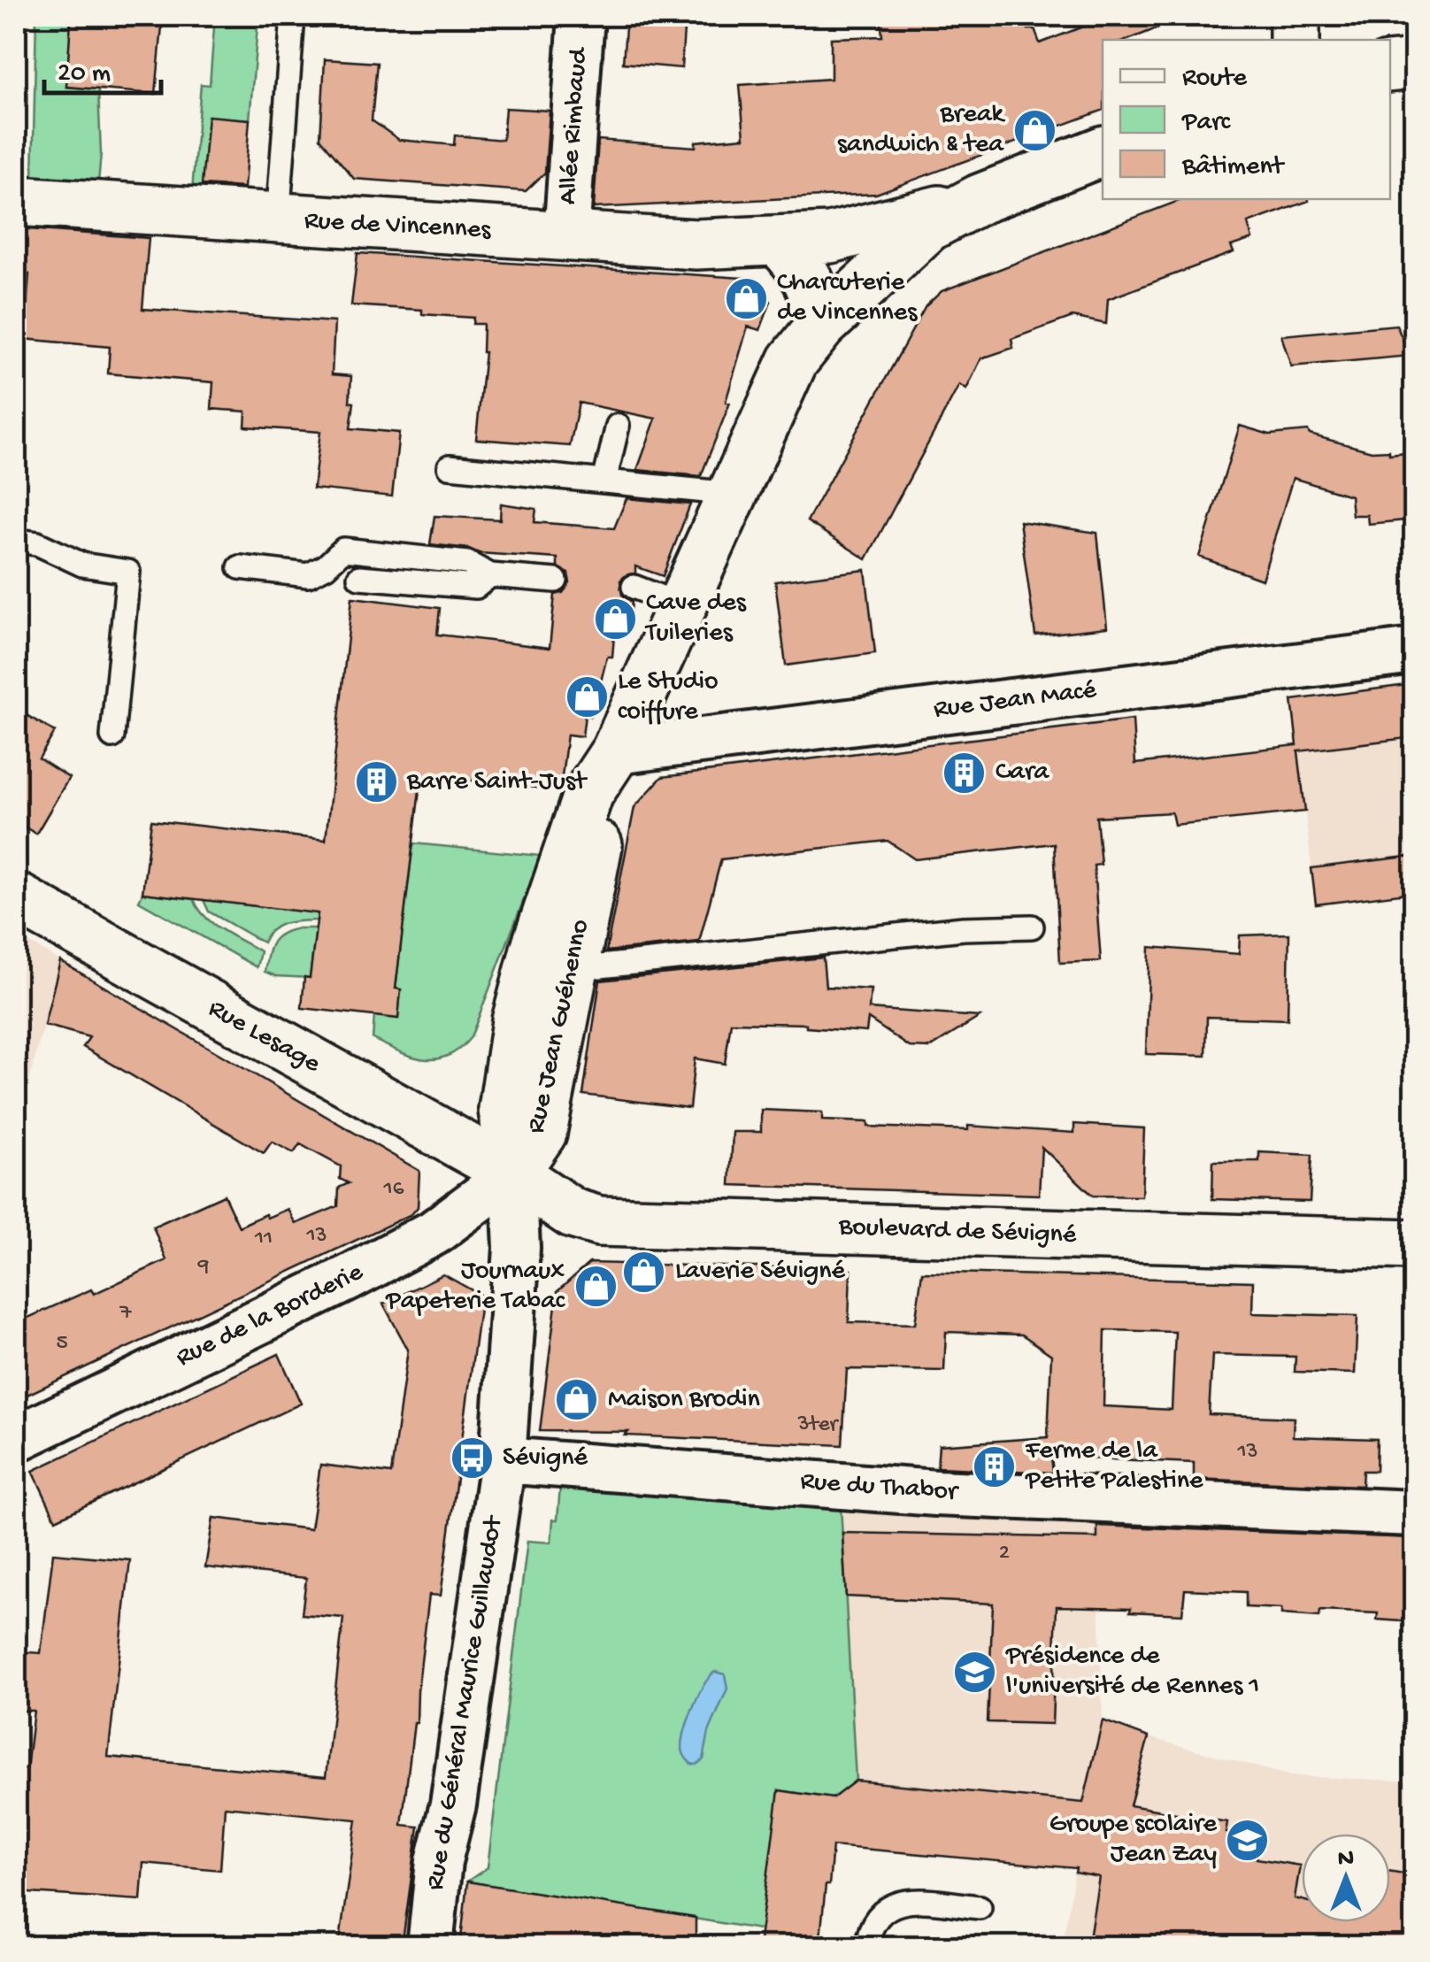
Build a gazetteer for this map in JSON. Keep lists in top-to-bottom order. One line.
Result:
{"streets":{"main road":["Rue de Vincennes","Rue Jean Guéhenno","Rue Lesage","Boulevard de Sévigné"],"street":["Allée Rimbaud","Rue Jean Macé","Rue de la Borderie","Rue du Thabor","Rue du Général Maurice Guillaudot"]},"crossings":[["Allée Rimbaud","Rue de Vincennes"],["Rue de Vincennes","Rue Jean Guéhenno"],["Rue Jean Macé","Rue Jean Guéhenno"],["Rue Jean Guéhenno","Rue Lesage"],["Rue Jean Guéhenno","Boulevard de Sévigné"],["Rue Jean Guéhenno","Rue de la Borderie"],["Rue Jean Guéhenno","Rue du Général Maurice Guillaudot"],["Rue Lesage","Boulevard de Sévigné"],["Rue Lesage","Rue de la Borderie"],["Rue Lesage","Rue du Général Maurice Guillaudot"],["Boulevard de Sévigné","Rue de la Borderie"],["Boulevard de Sévigné","Rue du Général Maurice Guillaudot"],["Rue de la Borderie","Rue du Général Maurice Guillaudot"],["Rue du Thabor","Rue du Général Maurice Guillaudot"]],"places":{"shop":["Break sandwich & tea","Charcuterie de Vincennes","Cave des Tuileries","Le Studio coiffure","Laverie Sévigné","Journaux Papeterie Tabac","Maison Brodin"],"building":["Cara","Barre Saint-Just","Ferme de la Petite Palestine"],"bus stop":["Sévigné"],"school or university":["Présidence de l'université de Rennes 1","Groupe scolaire Jean Zay"]},"house_numbers":["16","13","11","9","7","5","3ter","13","2"],"legend":["Route","Parc","Bâtiment"],"scale_bar":"20 m","north":"top"}
